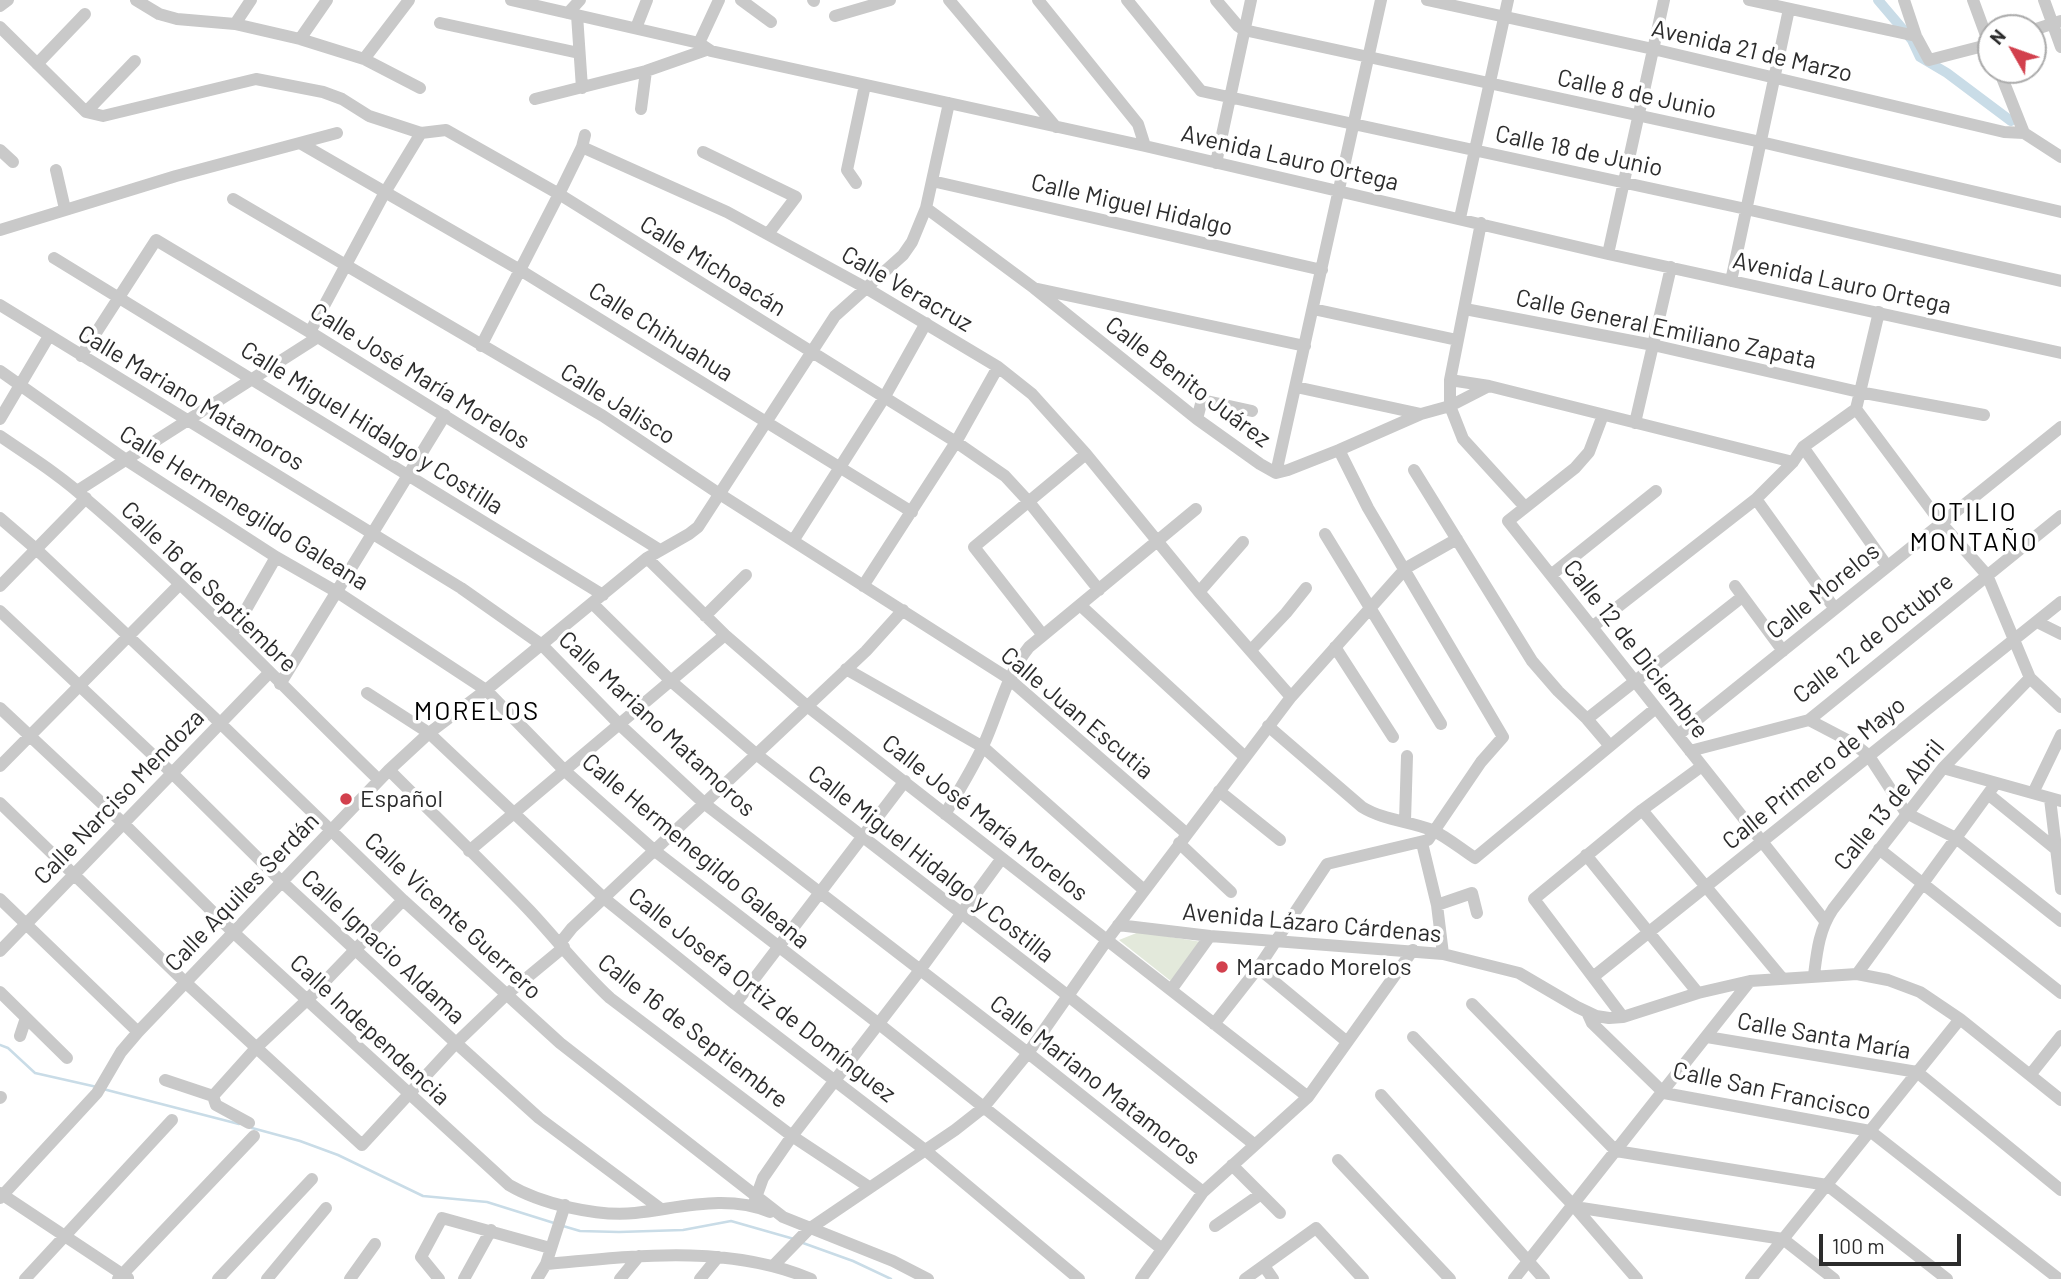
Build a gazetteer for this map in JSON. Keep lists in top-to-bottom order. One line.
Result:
{"streets":{"street":["Avenida 21 de Marzo","Calle 8 de Junio","Calle 18 de Junio","Avenida Lauro Ortega","Calle Miguel Hidalgo","Calle Michoacán","Calle Veracruz","Calle General Emiliano Zapata","Calle Chihuahua","Calle José María Morelos","Calle Benito Juárez","Calle Mariano Matamoros","Calle Jalisco","Calle Miguel Hidalgo y Costilla","Calle Hermenegildo Galeana","Calle 16 de Septiembre","Calle Morelos","Calle 12 de Octubre","Calle 12 de Diciembre","Calle Juan Escutia","Calle Primero de Mayo","Calle Narciso Mendoza","Calle 13 de Abril","Calle Aquiles Serdán","Calle Vicente Guerrero","Avenida Lázaro Cárdenas","Calle Ignacio Aldama","Calle Josefa Ortiz de Domínguez","Calle Independencia","Calle Santa María","Calle San Francisco"]},"crossings":[["Calle Michoacán","Calle Veracruz"],["Calle José María Morelos","Calle Miguel Hidalgo y Costilla"],["Calle José María Morelos","Calle Aquiles Serdán"],["Calle Mariano Matamoros","Calle Aquiles Serdán"],["Calle Jalisco","Calle Juan Escutia"],["Calle Jalisco","Calle Aquiles Serdán"],["Calle Miguel Hidalgo y Costilla","Calle Aquiles Serdán"],["Calle Hermenegildo Galeana","Calle Aquiles Serdán"],["Calle 16 de Septiembre","Calle Narciso Mendoza"],["Calle 16 de Septiembre","Calle Aquiles Serdán"],["Calle Morelos","Calle 12 de Diciembre"],["Calle 12 de Octubre","Calle 12 de Diciembre"],["Calle 12 de Diciembre","Calle Primero de Mayo"],["Calle 12 de Diciembre","Calle 13 de Abril"],["Calle Narciso Mendoza","Calle Vicente Guerrero"],["Calle Narciso Mendoza","Calle Ignacio Aldama"],["Calle Narciso Mendoza","Calle Independencia"],["Calle 13 de Abril","Avenida Lázaro Cárdenas"],["Calle Aquiles Serdán","Calle Vicente Guerrero"],["Calle Aquiles Serdán","Calle Ignacio Aldama"],["Calle Aquiles Serdán","Calle Josefa Ortiz de Domínguez"],["Calle Aquiles Serdán","Calle Independencia"],["Calle Vicente Guerrero","Calle Independencia"],["Avenida Lázaro Cárdenas","Calle San Francisco"],["Calle Ignacio Aldama","Calle Independencia"]],"districts":["OTILIO MONTAÑO","MORELOS"],"places":["Español","Marcado Morelos"],"scale_bar":"100 m","north":"top left"}
